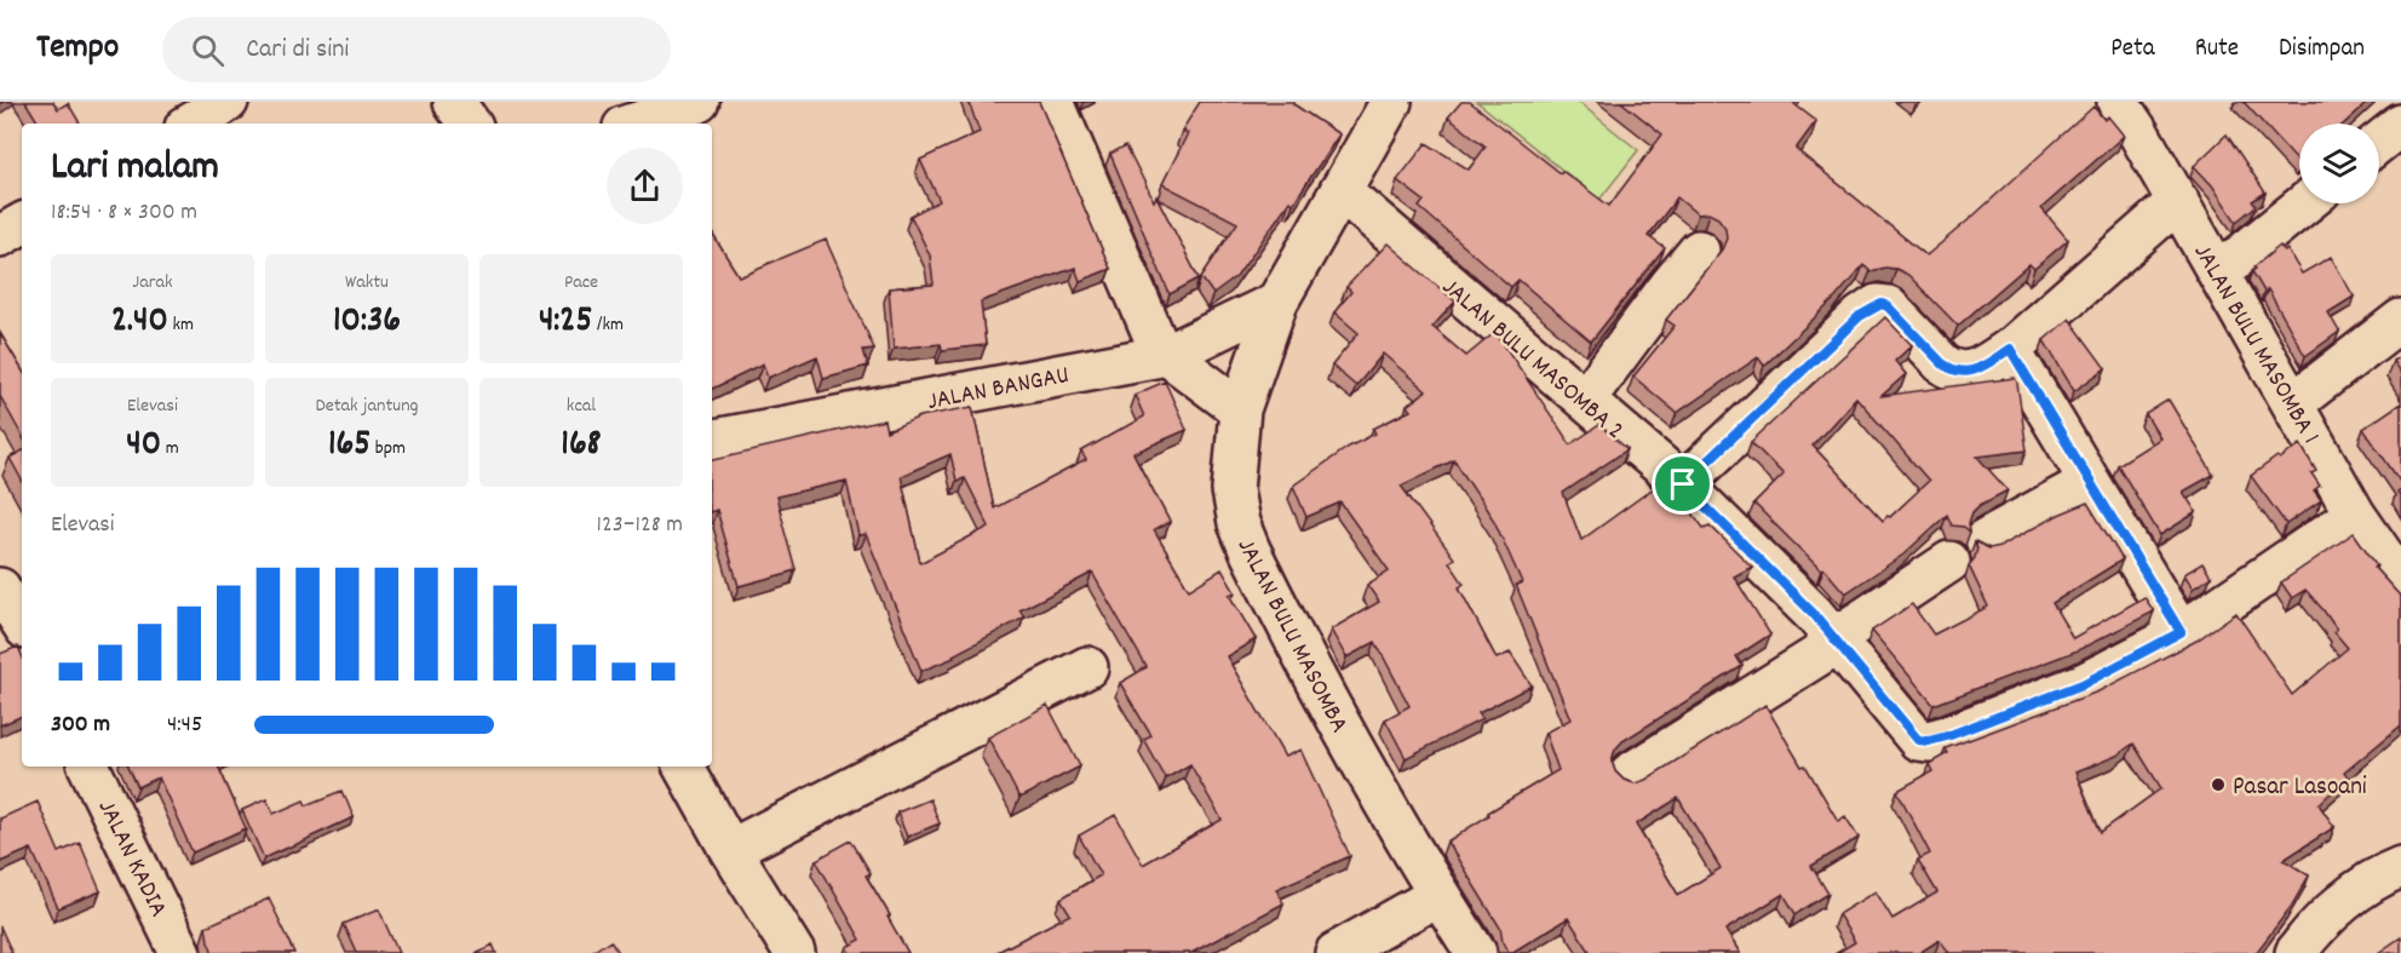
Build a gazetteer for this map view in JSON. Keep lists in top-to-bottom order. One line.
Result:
{"streets":{"street":["JALAN BULU MASOMBA 1","JALAN BULU MASOMBA 2","JALAN BANGAU","JALAN BULU MASOMBA","JALAN KADIA"]},"crossings":[["JALAN BULU MASOMBA 1","JALAN BULU MASOMBA 2"],["JALAN BULU MASOMBA 2","JALAN BULU MASOMBA"],["JALAN BANGAU","JALAN BULU MASOMBA"]],"places":["Pasar Lasoani"],"page":{"header":"Tempo","search":"Cari di sini","nav":["Peta","Rute","Disimpan"],"heading":["Lari malam","18:54 · 8 × 300 m"],"stats":[["Jarak","2.40 km"],["Waktu","10:36"],["Pace","4:25 /km"],["Elevasi","40 m"],["Detak jantung","165 bpm"],["kcal","168"]],"chart":["Elevasi","123–128 m"],"list":[{"name":"300 m","note":"4:45"}]}}
